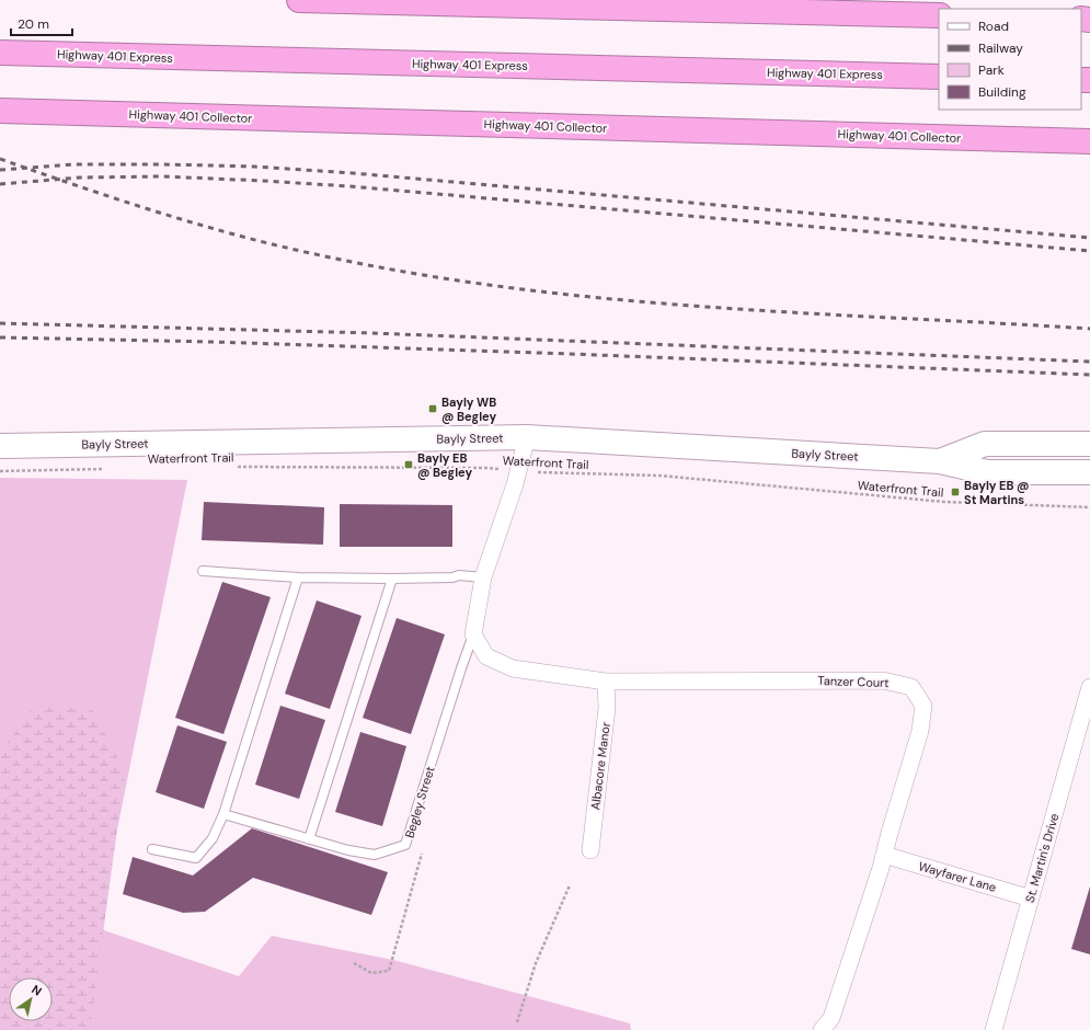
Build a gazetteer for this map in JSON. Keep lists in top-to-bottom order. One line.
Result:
{"streets":{"highway":["Highway 401 Express","Highway 401 Collector"],"main road":["Bayly Street"],"street":["Tanzer Court","Albacore Manor","Begley Street","St. Martin's Drive","Wayfarer Lane"],"path":["Waterfront Trail"]},"crossings":[["Bayly Street","Begley Street"],["Waterfront Trail","Begley Street"],["Tanzer Court","Albacore Manor"],["Tanzer Court","Begley Street"],["Tanzer Court","Wayfarer Lane"],["St. Martin's Drive","Wayfarer Lane"]],"places":{"transit":["Bayly WB @ Begley","Bayly EB @ Begley","Bayly EB @ St Martins"]},"legend":["Road","Railway","Park","Building"],"scale_bar":"20 m","north":"top right"}
